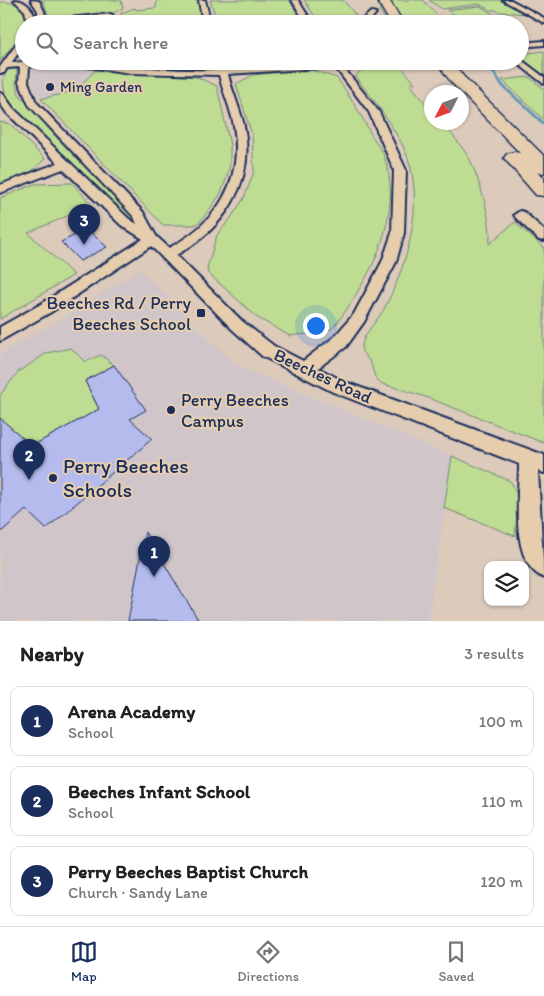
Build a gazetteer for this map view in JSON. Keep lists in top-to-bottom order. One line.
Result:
{"streets":{"street":["Beeches Road"]},"places":{"other":["Ming Garden","Perry Beeches Campus","Perry Beeches Schools"],"transit":["Beeches Rd / Perry Beeches School"]},"north":"bottom left","page":{"search":"Search here","pins":["3","2","1"],"heading":["Nearby","3 results"],"list":[{"mark":"1","name":"Arena Academy","note":"School","value":"100 m"},{"mark":"2","name":"Beeches Infant School","note":"School","value":"110 m"},{"mark":"3","name":"Perry Beeches Baptist Church","note":"Church · Sandy Lane","value":"120 m"}],"nav":["Map","Directions","Saved"]}}
